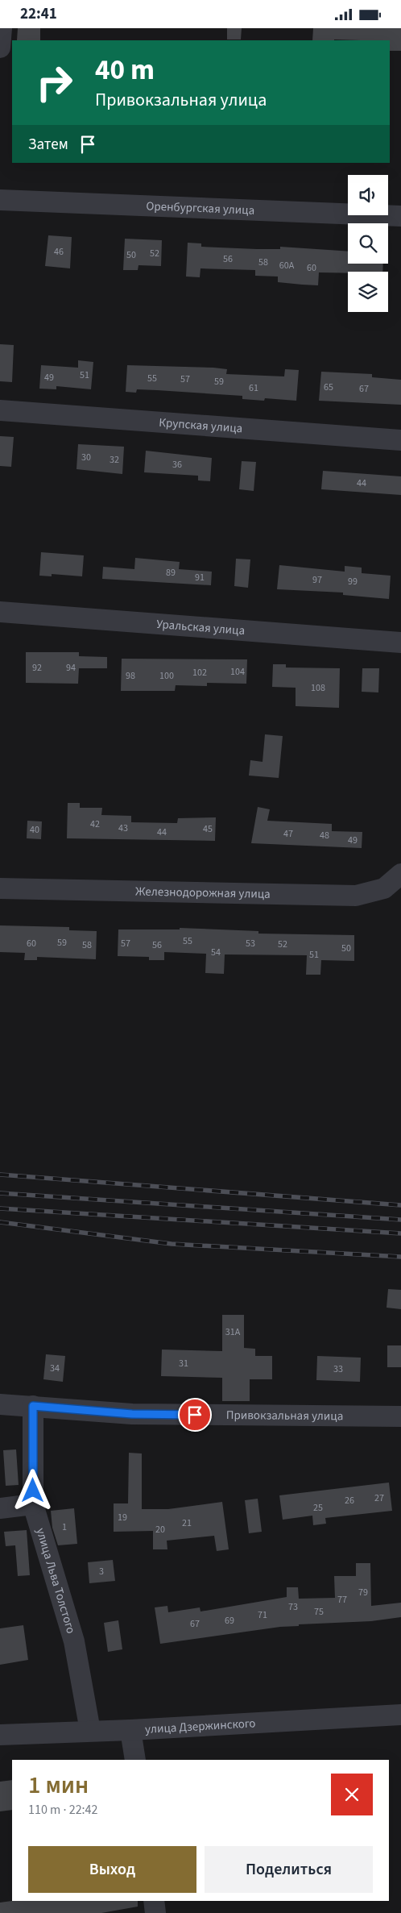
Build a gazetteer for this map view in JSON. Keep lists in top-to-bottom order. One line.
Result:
{"streets":{"street":["Оренбургская улица","Крупская улица","Уральская улица","Железнодорожная улица","Привокзальная улица","улица Льва Толстого","улица Дзержинского"]},"crossings":[["Привокзальная улица","улица Льва Толстого"],["улица Льва Толстого","улица Дзержинского"]],"house_numbers":["46","52","50","56","58","60А","60","51","49","55","57","59","65","61","67","30","32","36","44","89","91","97","99","92","94","104","102","98","100","108","42","43","45","40","44","47","48","49","55","59","60","57","53","52","58","56","50","54","51","31А","31","34","33","27","26","25","19","21","1","20","3","79","77","73","75","71","69","67"],"page":{"status":"22:41","turn":["40 m","Привокзальная улица"],"then":"Затем","heading":["1 мин","110 m · 22:42"],"buttons":["Выход","Поделиться"]}}
